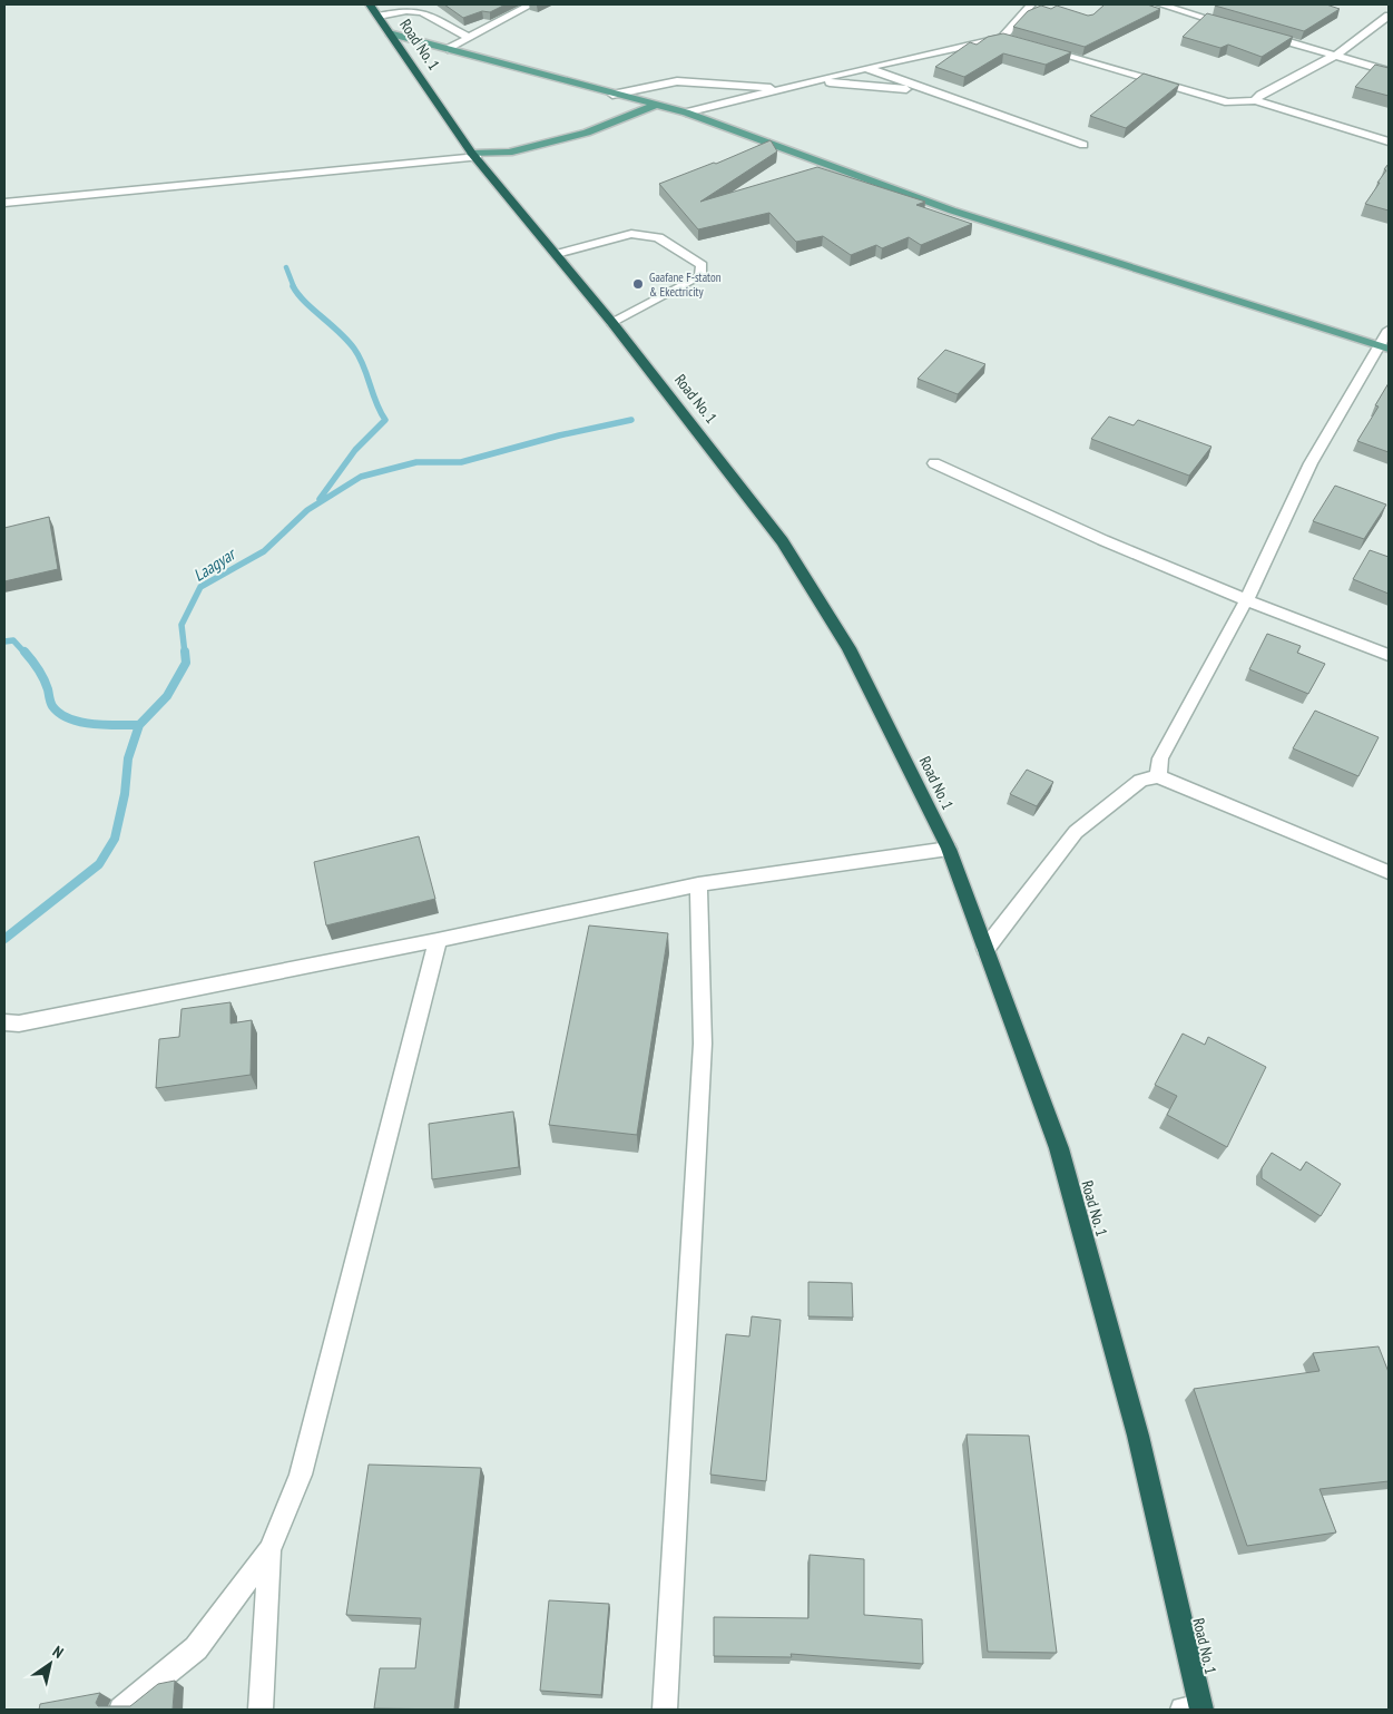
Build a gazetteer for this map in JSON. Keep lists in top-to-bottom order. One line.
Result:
{"streets":{"highway":["Road No. 1"]},"water":["Laagyar"],"places":["Gaafane F-staton & Ekectricity"],"north":"top right"}
